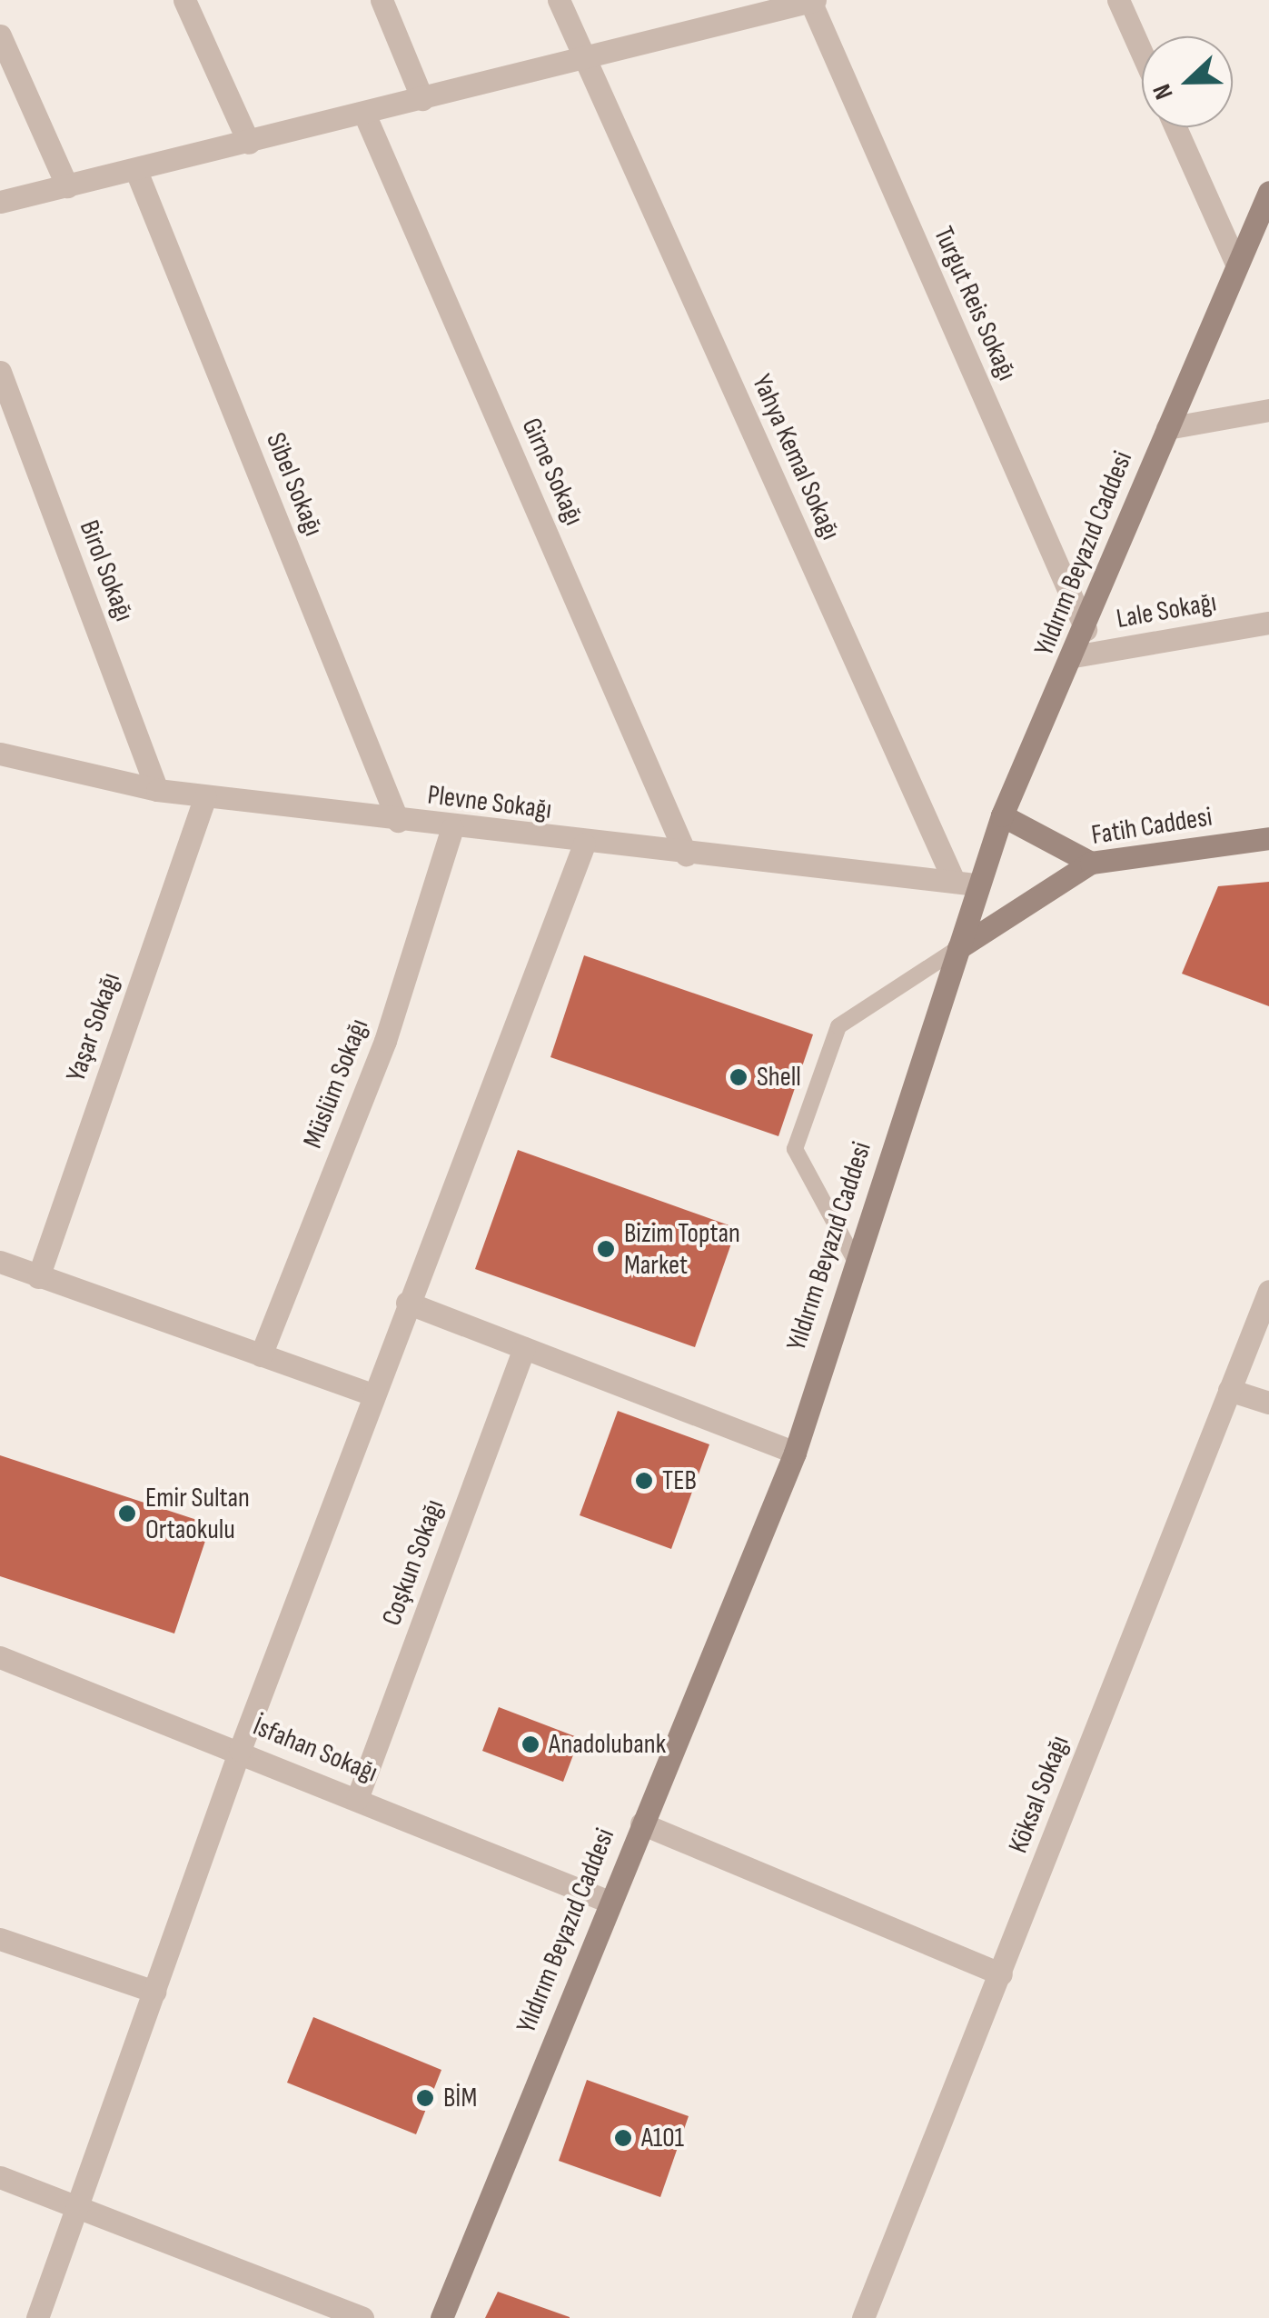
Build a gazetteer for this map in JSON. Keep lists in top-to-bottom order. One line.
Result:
{"streets":{"main road":["Yıldırım Beyazıd Caddesi","Fatih Caddesi"],"street":["Turgut Reis Sokağı","Yahya Kemal Sokağı","Girne Sokağı","Sibel Sokağı","Birol Sokağı","Lale Sokağı","Plevne Sokağı","Yaşar Sokağı","Müslüm Sokağı","Coşkun Sokağı","İsfahan Sokağı","Köksal Sokağı"]},"crossings":[["Turgut Reis Sokağı","Yıldırım Beyazıd Caddesi"],["Yahya Kemal Sokağı","Yıldırım Beyazıd Caddesi"],["Yahya Kemal Sokağı","Plevne Sokağı"],["Girne Sokağı","Plevne Sokağı"],["Sibel Sokağı","Plevne Sokağı"],["Yıldırım Beyazıd Caddesi","Lale Sokağı"],["Yıldırım Beyazıd Caddesi","Plevne Sokağı"],["Yıldırım Beyazıd Caddesi","Fatih Caddesi"],["Yıldırım Beyazıd Caddesi","İsfahan Sokağı"],["Birol Sokağı","Plevne Sokağı"],["Plevne Sokağı","Yaşar Sokağı"],["Plevne Sokağı","Müslüm Sokağı"],["Coşkun Sokağı","İsfahan Sokağı"]],"places":["Shell","Bizim Toptan Market","TEB","Emir Sultan Ortaokulu","Anadolubank","BİM","A101"],"north":"left"}
